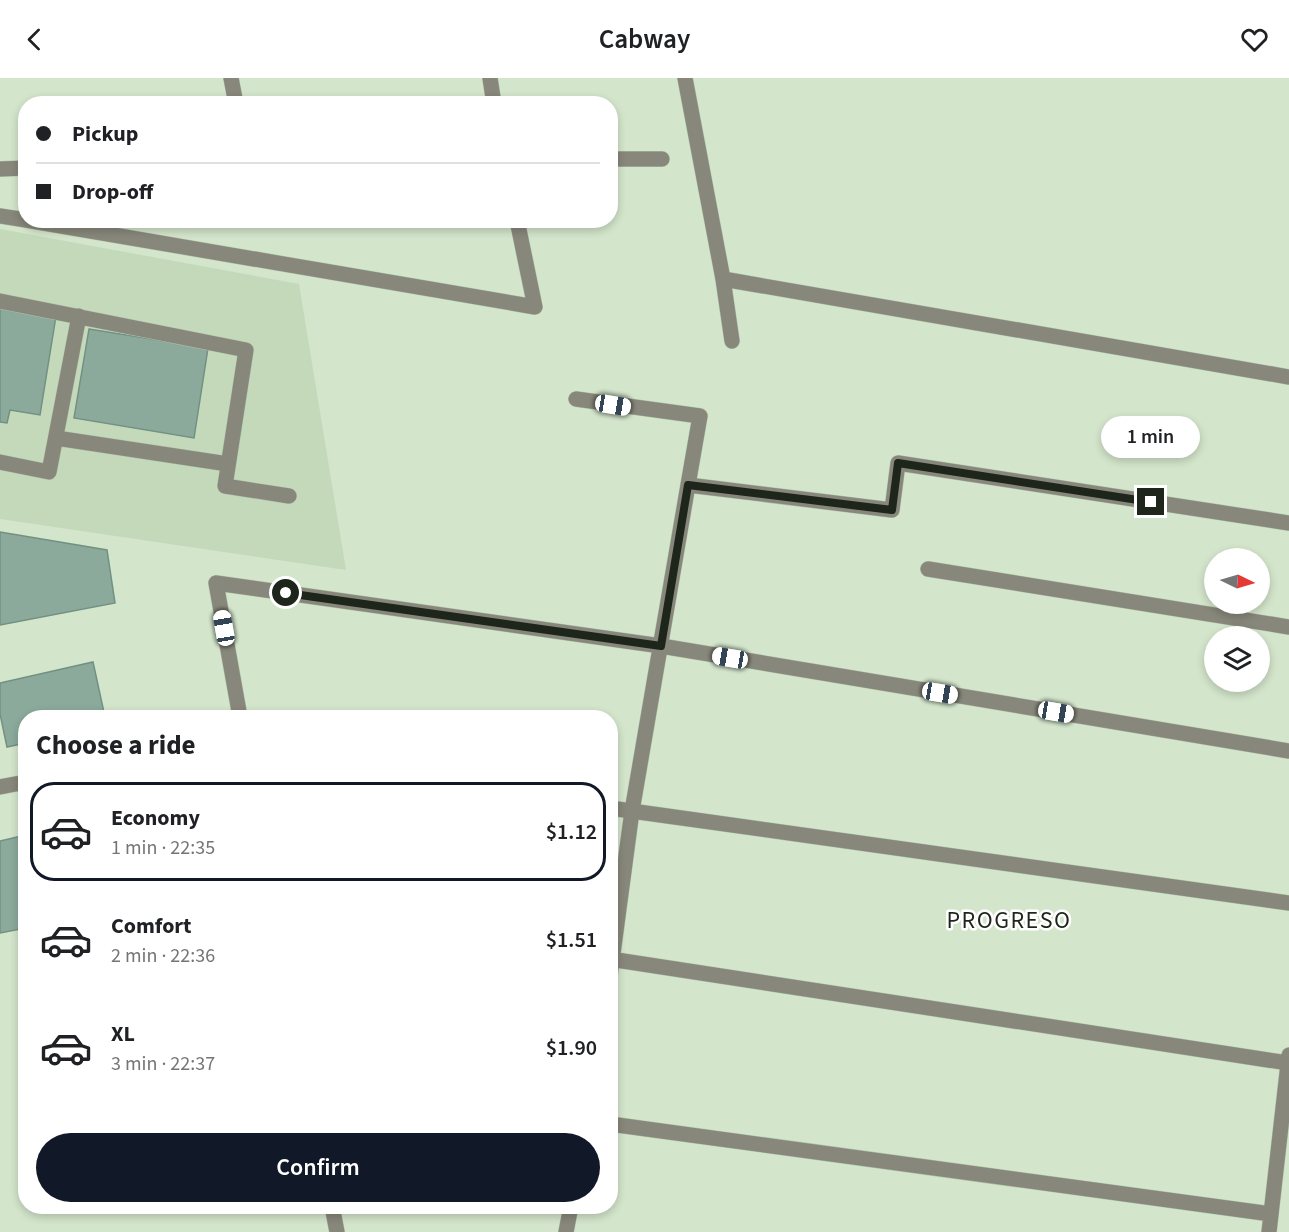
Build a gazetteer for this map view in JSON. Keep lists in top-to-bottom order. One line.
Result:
{"districts":["PROGRESO"],"north":"right","page":{"header":"Cabway","banner":["Pickup","Drop-off"],"bubble":"1 min","heading":"Choose a ride","list":[{"name":"Economy","note":"1 min · 22:35","value":"$1.12"},{"name":"Comfort","note":"2 min · 22:36","value":"$1.51"},{"name":"XL","note":"3 min · 22:37","value":"$1.90"}],"buttons":"Confirm"}}
